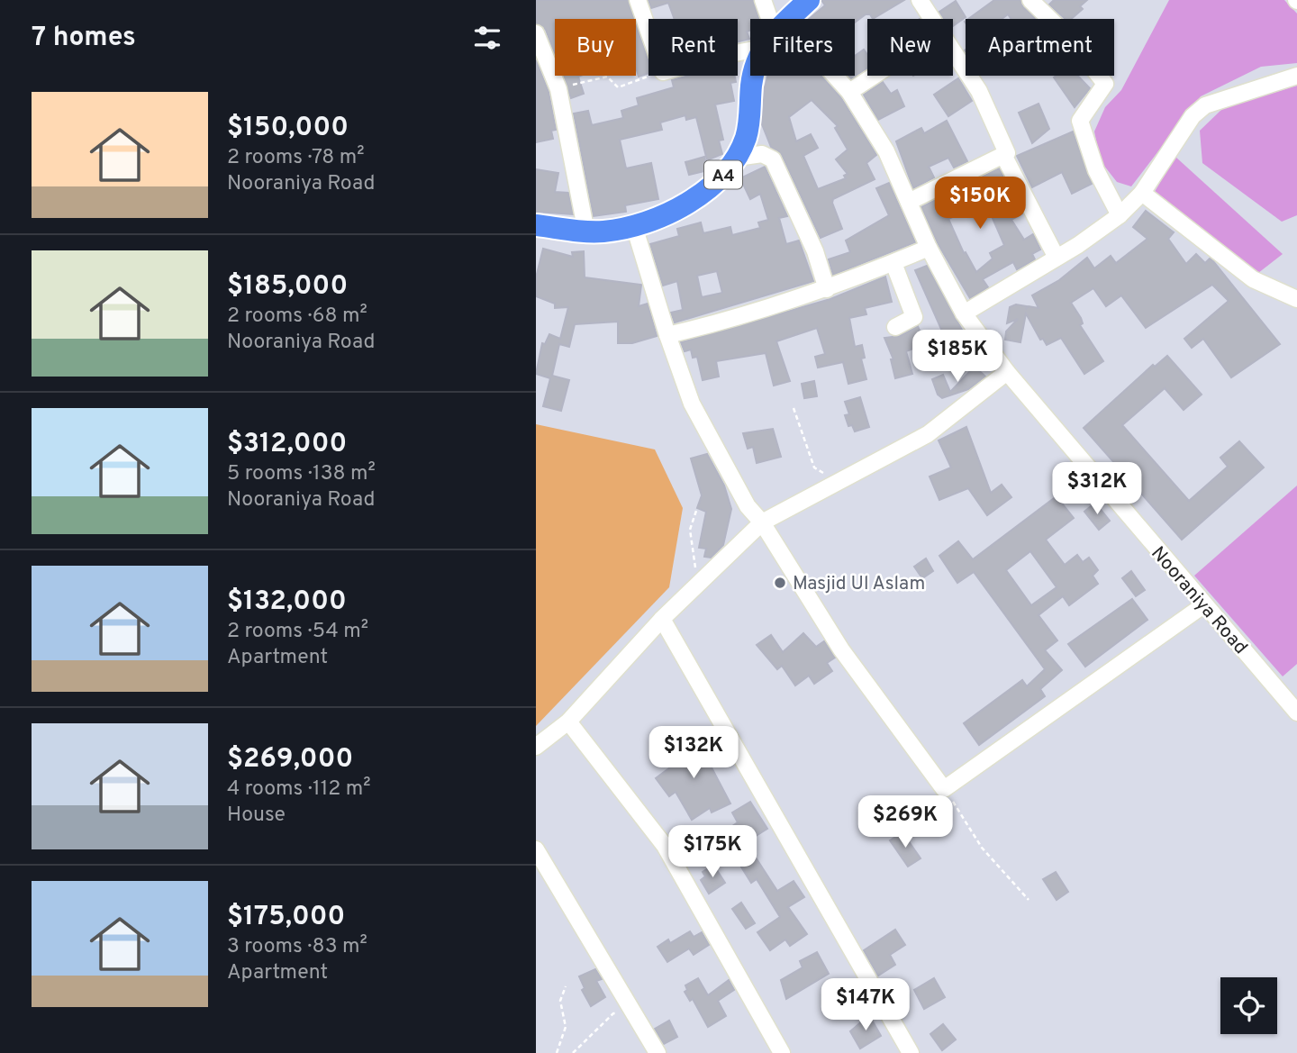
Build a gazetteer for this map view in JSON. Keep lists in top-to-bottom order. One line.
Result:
{"streets":{"highway":["A4"],"street":["Nooraniya Road"]},"places":["Masjid Ul Aslam"],"page":{"heading":"7 homes","chip":["Buy","Rent","Filters","New","Apartment"],"list":[{"name":"$150,000","note":"2 rooms · 78 m² · Nooraniya Road"},{"name":"$185,000","note":"2 rooms · 68 m² · Nooraniya Road"},{"name":"$312,000","note":"5 rooms · 138 m² · Nooraniya Road"},{"name":"$132,000","note":"2 rooms · 54 m² · Apartment"},{"name":"$269,000","note":"4 rooms · 112 m² · House"},{"name":"$175,000","note":"3 rooms · 83 m² · Apartment"}],"price":["$150K","$185K","$312K","$132K","$269K","$175K","$147K"]}}
